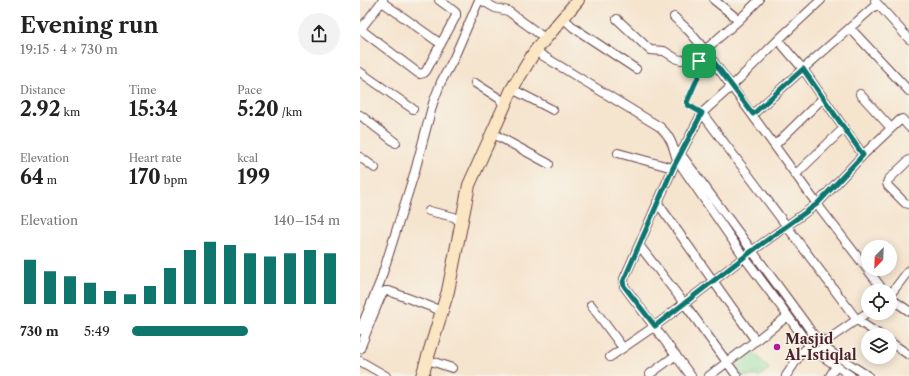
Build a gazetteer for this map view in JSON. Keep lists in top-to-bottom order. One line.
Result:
{"places":["Masjid Al-Istiqlal"],"north":"bottom left","page":{"heading":["Evening run","19:15 · 4 × 730 m"],"stats":[["Distance","2.92 km"],["Time","15:34"],["Pace","5:20 /km"],["Elevation","64 m"],["Heart rate","170 bpm"],["kcal","199"]],"chart":["Elevation","140–154 m"],"list":[{"name":"730 m","note":"5:49"}]}}
